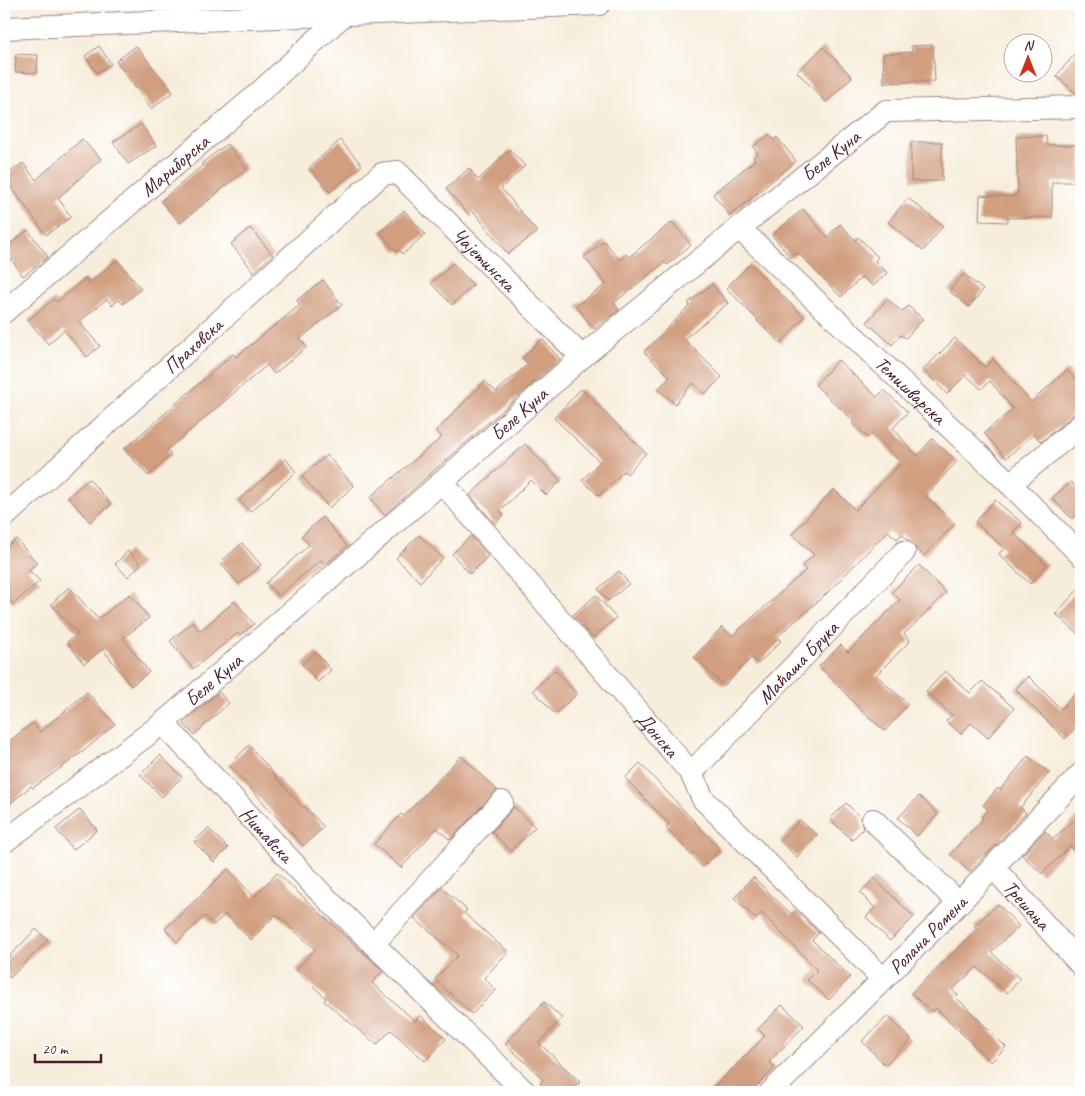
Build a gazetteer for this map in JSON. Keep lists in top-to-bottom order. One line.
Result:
{"streets":{"street":["Беле Куна","Мариборска","Чајетинска","Праховска","Темишварска","Маћаша Брука","Донска","Нишавска","Трешања","Ролана Ромена"]},"crossings":[["Беле Куна","Чајетинска"],["Беле Куна","Темишварска"],["Беле Куна","Донска"],["Беле Куна","Нишавска"],["Чајетинска","Праховска"],["Маћаша Брука","Донска"],["Донска","Ролана Ромена"],["Трешања","Ролана Ромена"]],"scale_bar":"20 m","north":"top"}
